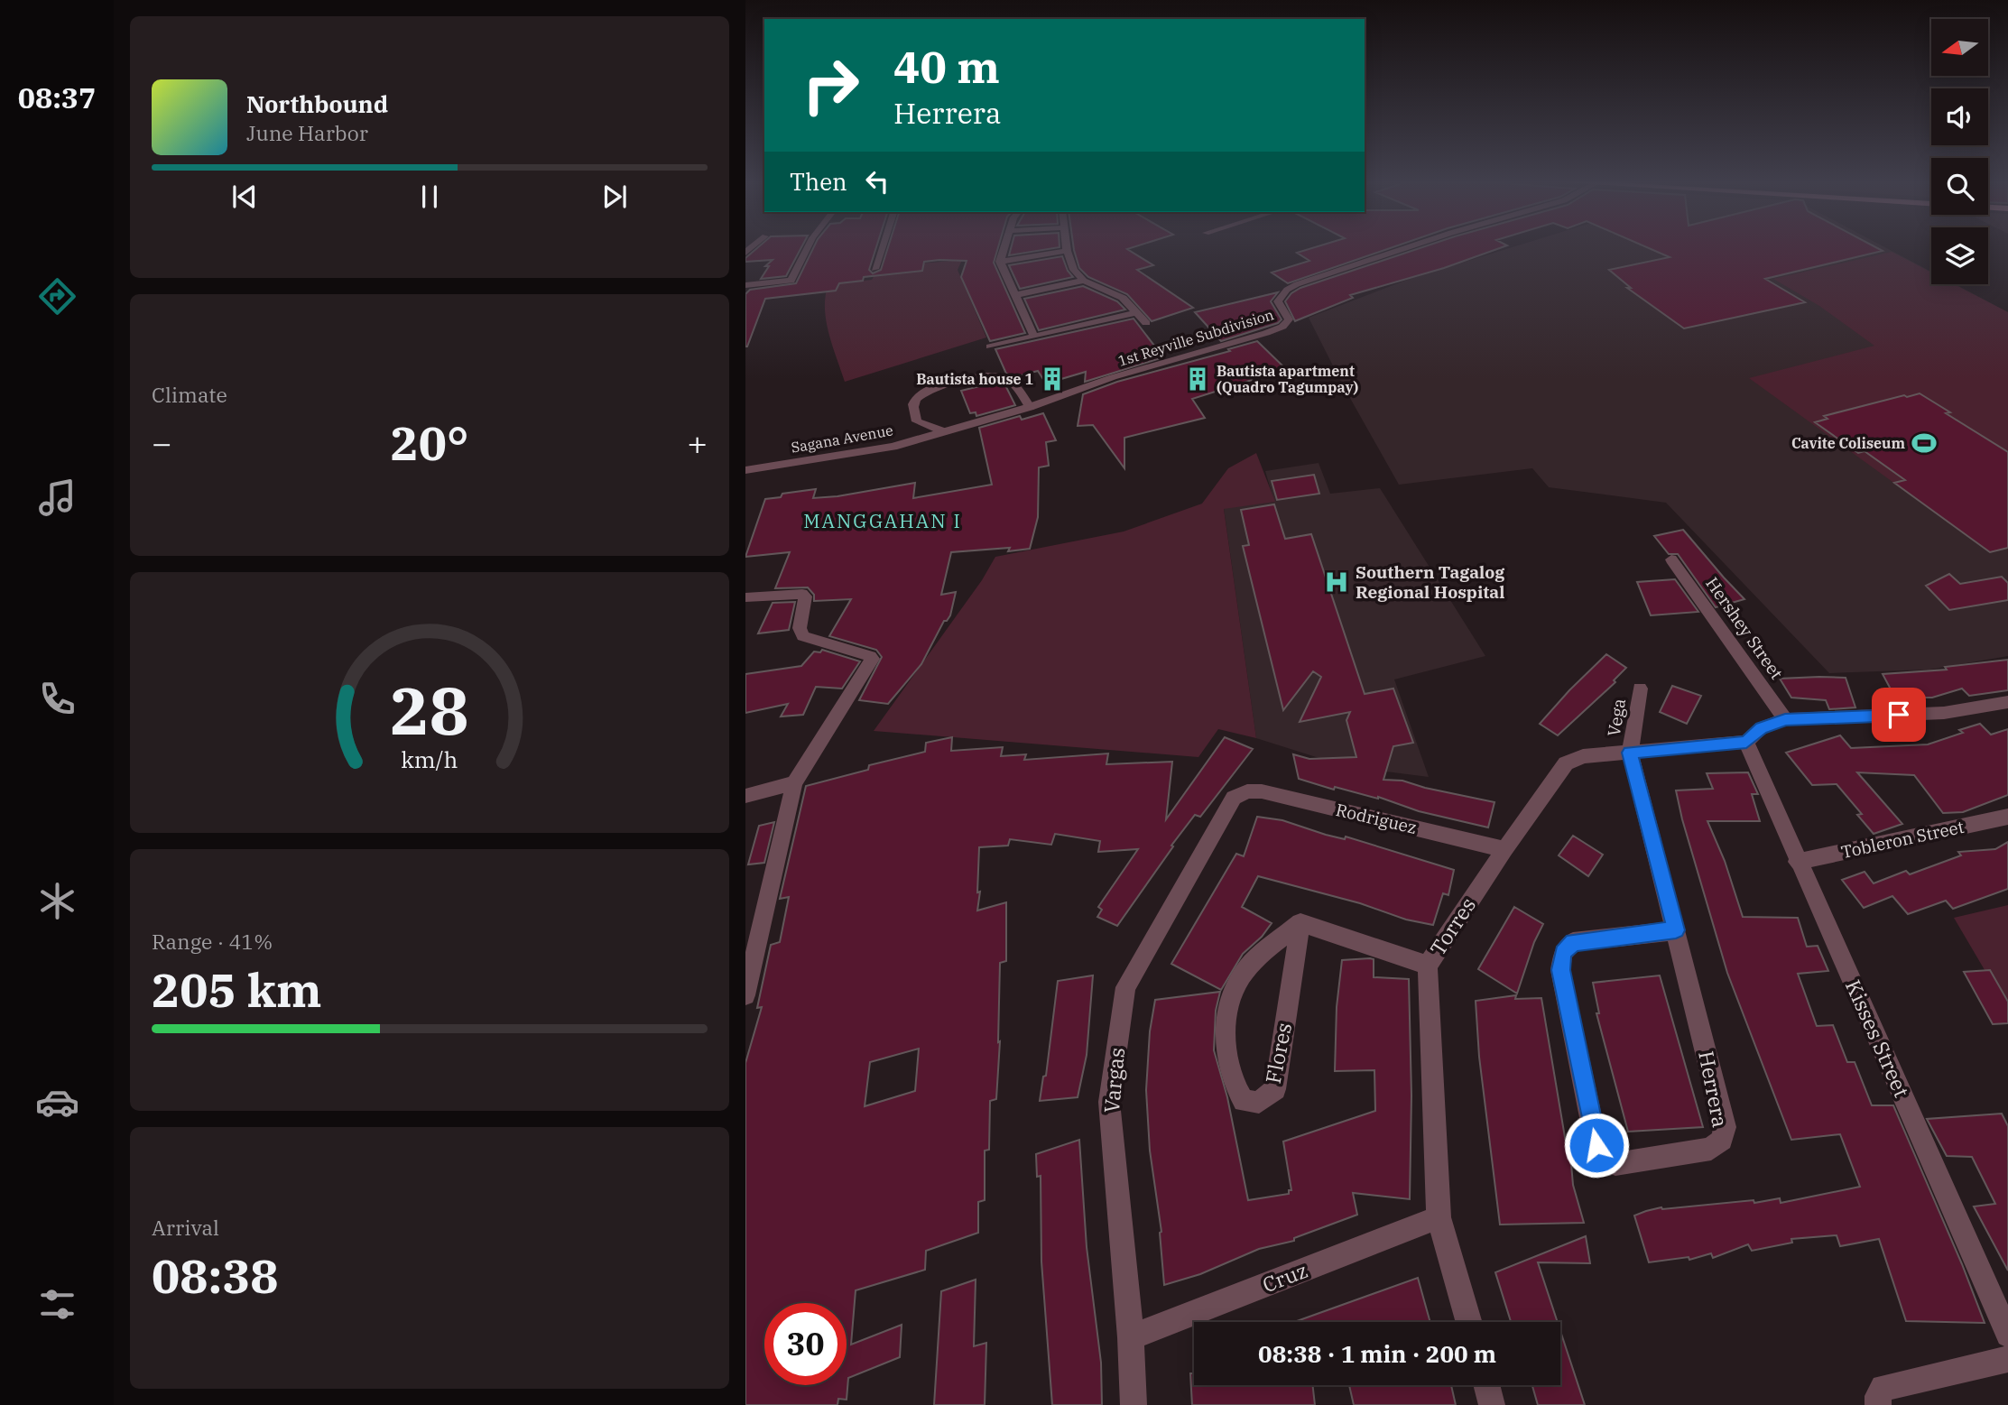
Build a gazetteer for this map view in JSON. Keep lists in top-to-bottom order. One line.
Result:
{"streets":{"street":["1st Reyville Subdivision","Sagana Avenue","Hershey Street","Vega","Rodriguez","Tobleron Street","Torres","Kisses Street","Flores","Vargas","Herrera","Cruz"]},"crossings":[["1st Reyville Subdivision","Sagana Avenue"],["Vega","Torres"],["Vega","Herrera"],["Rodriguez","Torres"],["Rodriguez","Vargas"],["Tobleron Street","Kisses Street"],["Torres","Kisses Street"],["Torres","Herrera"],["Torres","Cruz"],["Vargas","Cruz"]],"districts":["MANGGAHAN I"],"places":{"building":["Bautista house 1","Bautista apartment (Quadro Tagumpay)"],"sports":["Cavite Coliseum"],"hospital":["Southern Tagalog Regional Hospital"]},"north":"left","page":{"tabs":"08:37","turn":["40 m","Herrera"],"song":["Northbound","June Harbor"],"then":"Then","tile":["Climate",["Range · 41%","205 km"],["Arrival","08:38"]],"heat":["−","20°","+"],"limit":"30","trip":"08:38 · 1 min · 200 m","gauge":["28","km/h"]}}
